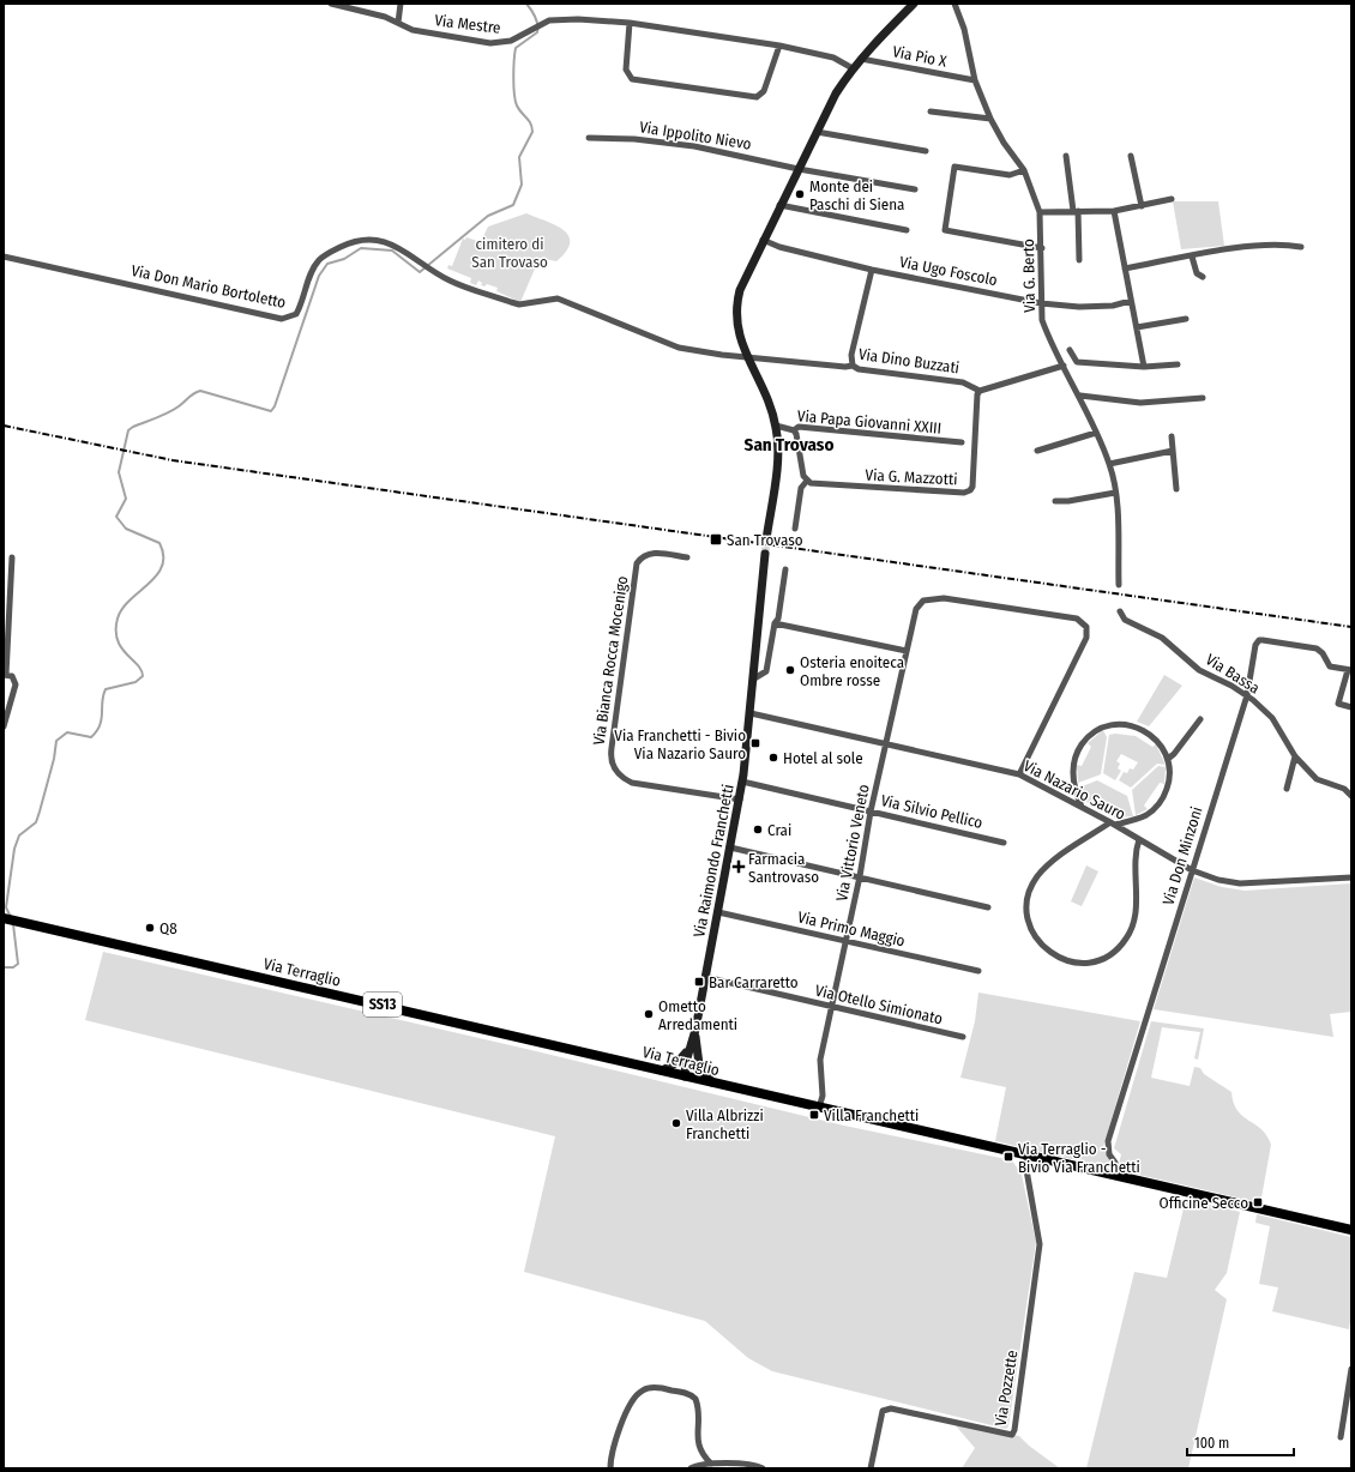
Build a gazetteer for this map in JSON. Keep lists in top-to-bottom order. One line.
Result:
{"streets":{"main road":["Via Terraglio","SS13"],"street":["Via Mestre","Via Pio X","Via Ippolito Nievo","Via Ugo Foscolo","Via G. Berto","Via Don Mario Bortoletto","Via Dino Buzzati","Via Papa Giovanni XXIII","Via G. Mazzotti","Via Bianca Rocca Mocenigo","Via Bassa","Via Nazario Sauro","Via Silvio Pellico","Via Vittorio Veneto","Via Don Minzoni","Via Raimondo Franchetti","Via Primo Maggio","Via Otello Simionato","Via Pozzette"]},"crossings":[["Via Pio X","Via G. Berto"],["Via Ugo Foscolo","Via G. Berto"],["Via Don Mario Bortoletto","Via Dino Buzzati"],["Via Dino Buzzati","Via G. Mazzotti"],["Via Bianca Rocca Mocenigo","Via Raimondo Franchetti"],["Via Bassa","Via Don Minzoni"],["Via Nazario Sauro","Via Vittorio Veneto"],["Via Nazario Sauro","Via Don Minzoni"],["Via Nazario Sauro","Via Raimondo Franchetti"],["Via Silvio Pellico","Via Vittorio Veneto"],["Via Silvio Pellico","Via Raimondo Franchetti"],["Via Vittorio Veneto","Via Primo Maggio"],["Via Vittorio Veneto","Via Terraglio"],["Via Vittorio Veneto","Via Otello Simionato"],["Via Don Minzoni","Via Terraglio"],["Via Raimondo Franchetti","Via Primo Maggio"],["Via Raimondo Franchetti","Via Terraglio"],["Via Raimondo Franchetti","Via Otello Simionato"],["Via Terraglio","Via Pozzette"]],"districts":["San Trovaso"],"parks":["cimitero di San Trovaso"],"places":{"other":["Monte dei Paschi di Siena","Osteria enoiteca Ombre rosse","Hotel al sole","Crai","Q8","Ometto Arredamenti","Villa Albrizzi Franchetti"],"transit":["San Trovaso","Via Franchetti - Bivio Via Nazario Sauro","Bar Carraretto","Villa Franchetti","Via Terraglio - Bivio Via Franchetti","Officine Secco"],"health":["Farmacia Santrovaso"]},"scale_bar":"100 m"}
